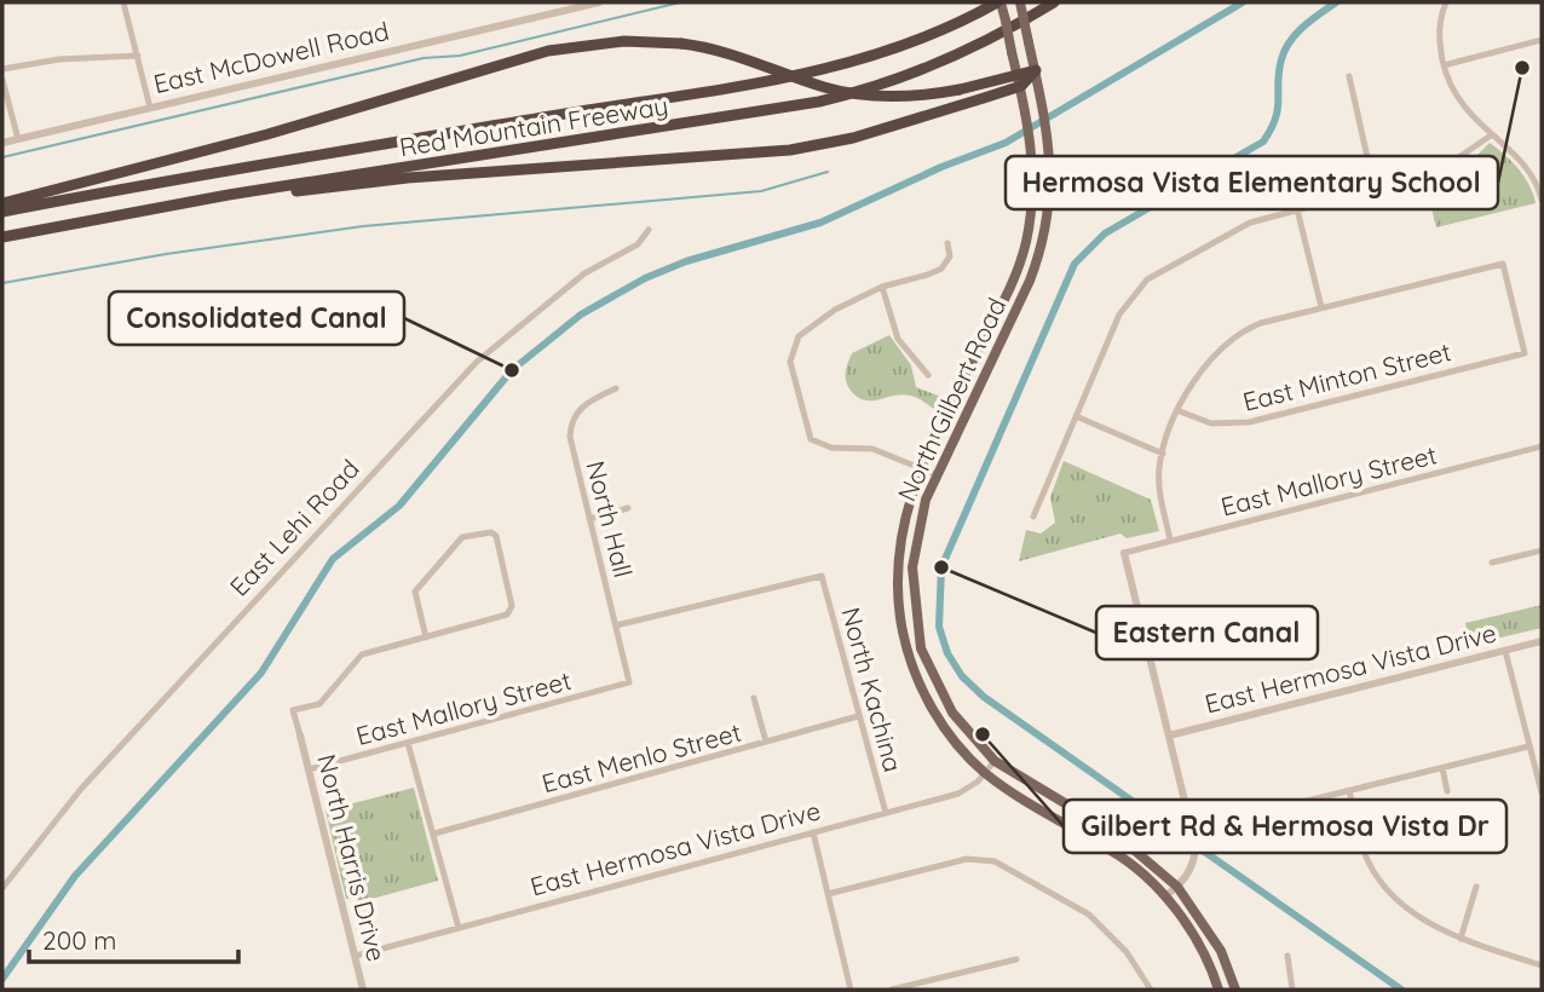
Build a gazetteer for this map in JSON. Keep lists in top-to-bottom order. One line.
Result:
{"streets":{"highway":["Red Mountain Freeway"],"main road":["North Gilbert Road"],"street":["East McDowell Road","East Minton Street","East Mallory Street","North Hall","East Lehi Road","East Hermosa Vista Drive","North Kachina","East Menlo Street","North Harris Drive"]},"crossings":[["Red Mountain Freeway","North Gilbert Road"],["North Gilbert Road","East Hermosa Vista Drive"],["East Mallory Street","North Hall"],["East Mallory Street","North Harris Drive"],["North Hall","North Kachina"],["East Hermosa Vista Drive","North Kachina"],["East Hermosa Vista Drive","North Harris Drive"],["North Kachina","East Menlo Street"]],"places":["Hermosa Vista Elementary School","Consolidated Canal","Eastern Canal","Gilbert Rd & Hermosa Vista Dr"],"scale_bar":"200 m"}
